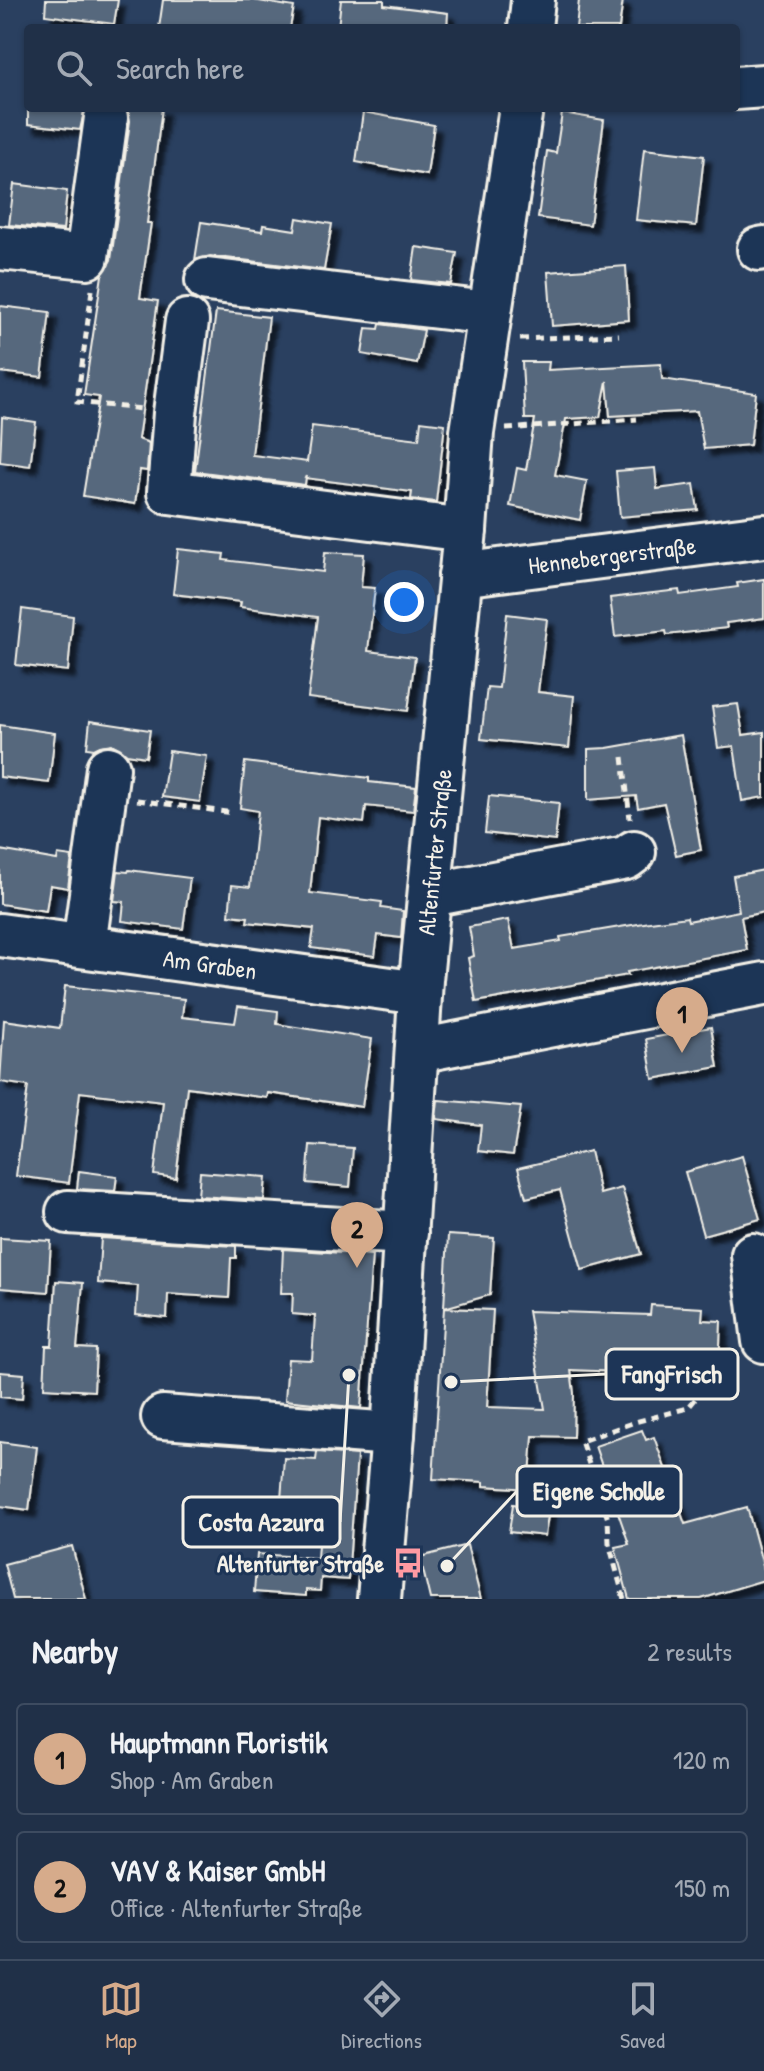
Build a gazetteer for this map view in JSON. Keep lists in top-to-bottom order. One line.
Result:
{"streets":{"street":["Hennebergerstraße","Altenfurter Straße","Am Graben"]},"crossings":[["Hennebergerstraße","Altenfurter Straße"],["Altenfurter Straße","Am Graben"]],"places":{"other":["Costa Azzura","FangFrisch","Eigene Scholle"],"bus stop":["Altenfurter Straße"]},"page":{"search":"Search here","pins":["1","2"],"heading":["Nearby","2 results"],"list":[{"mark":"1","name":"Hauptmann Floristik","note":"Shop · Am Graben","value":"120 m"},{"mark":"2","name":"VAV & Kaiser GmbH","note":"Office · Altenfurter Straße","value":"150 m"}],"nav":["Map","Directions","Saved"]}}
